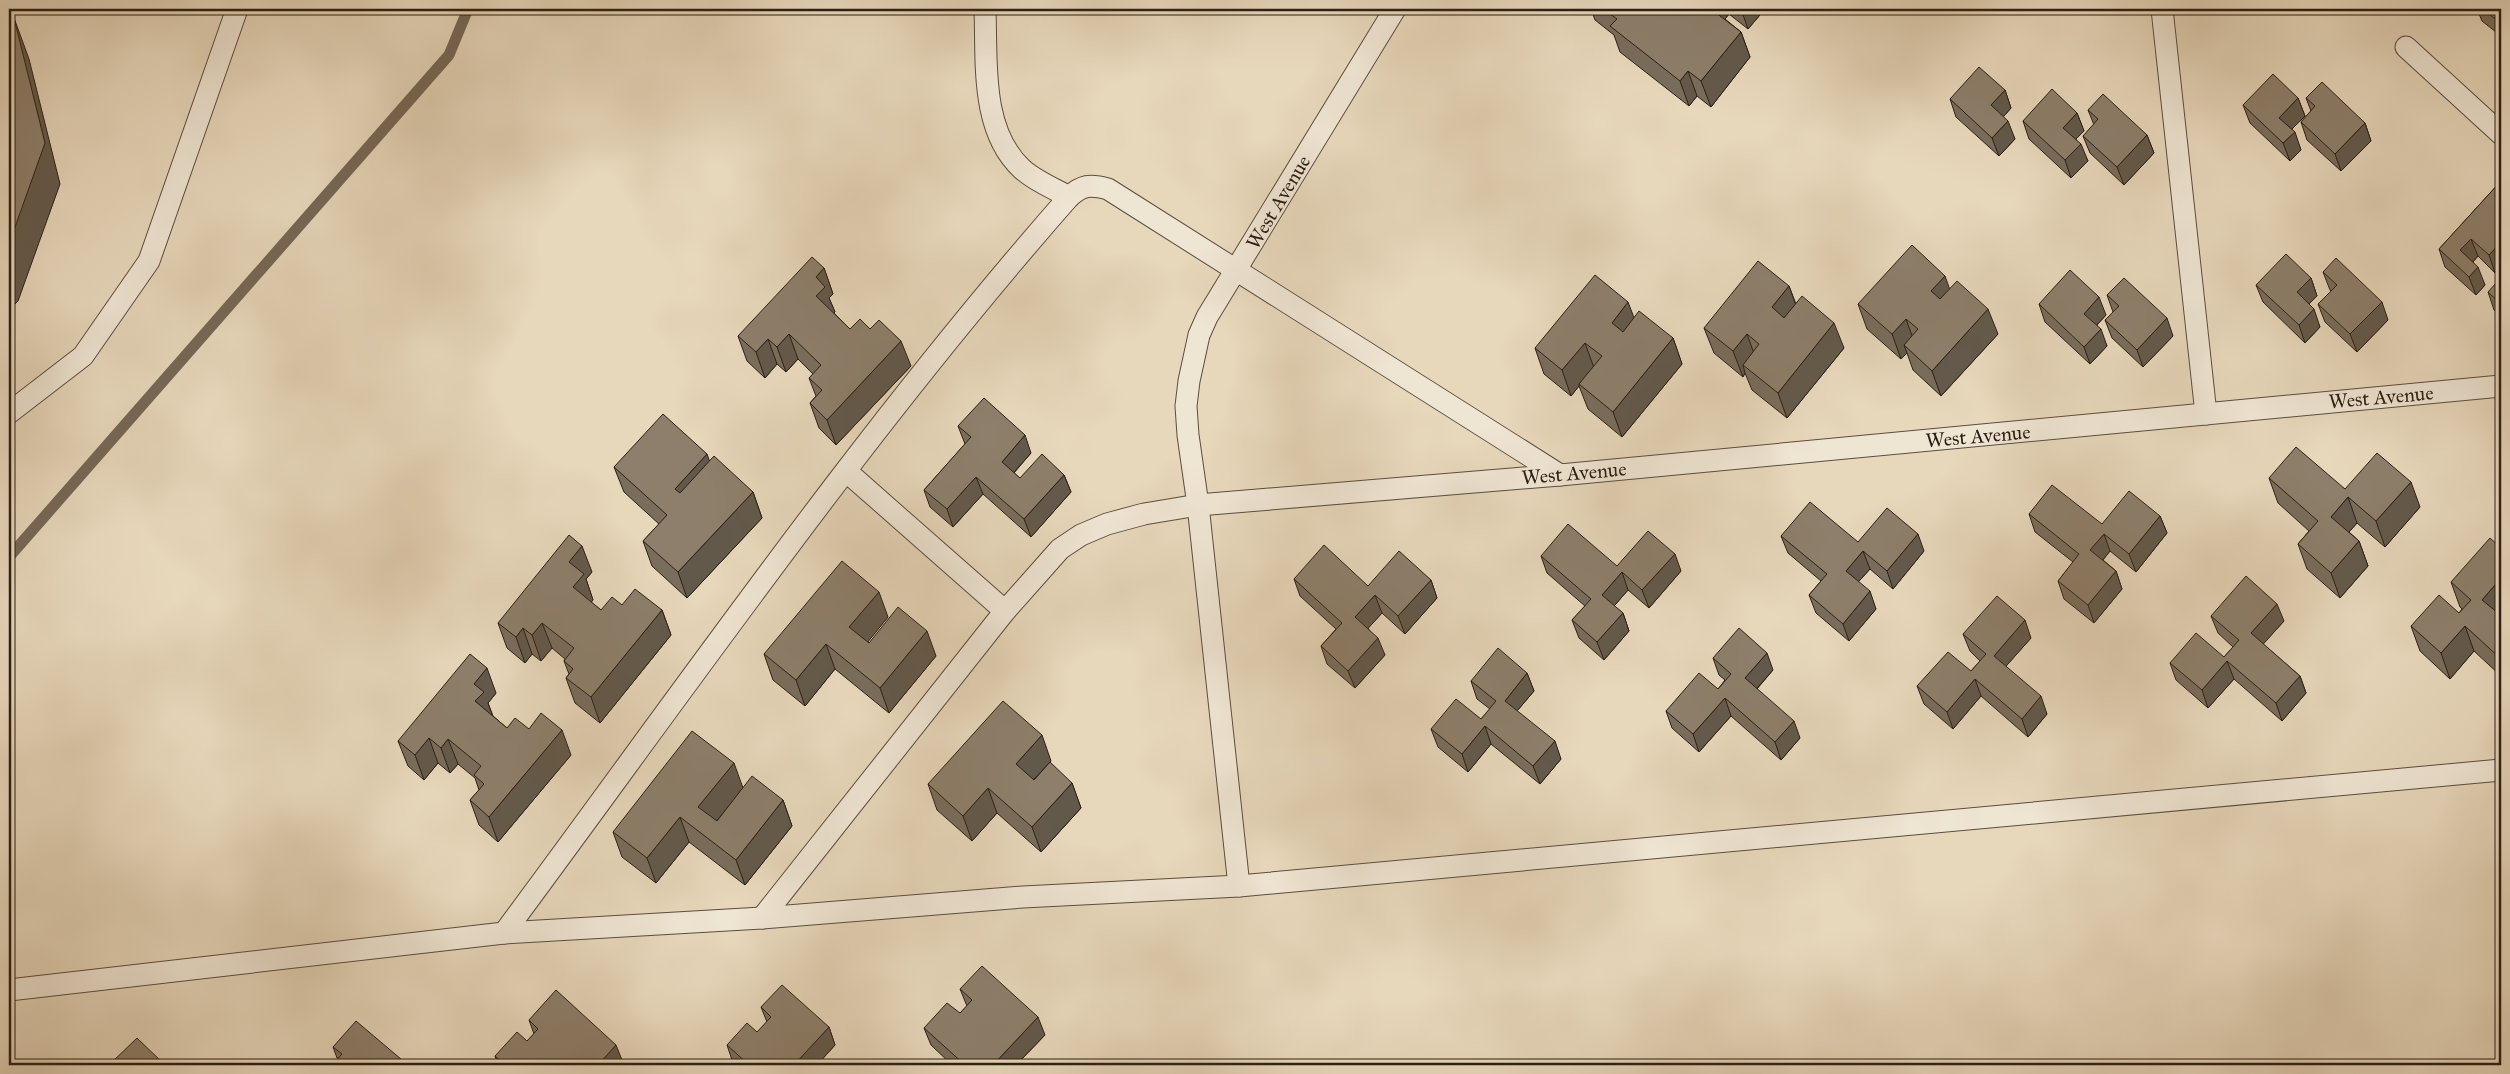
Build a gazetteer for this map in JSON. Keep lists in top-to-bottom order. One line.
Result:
{"streets":{"lane":["West Avenue"]}}
